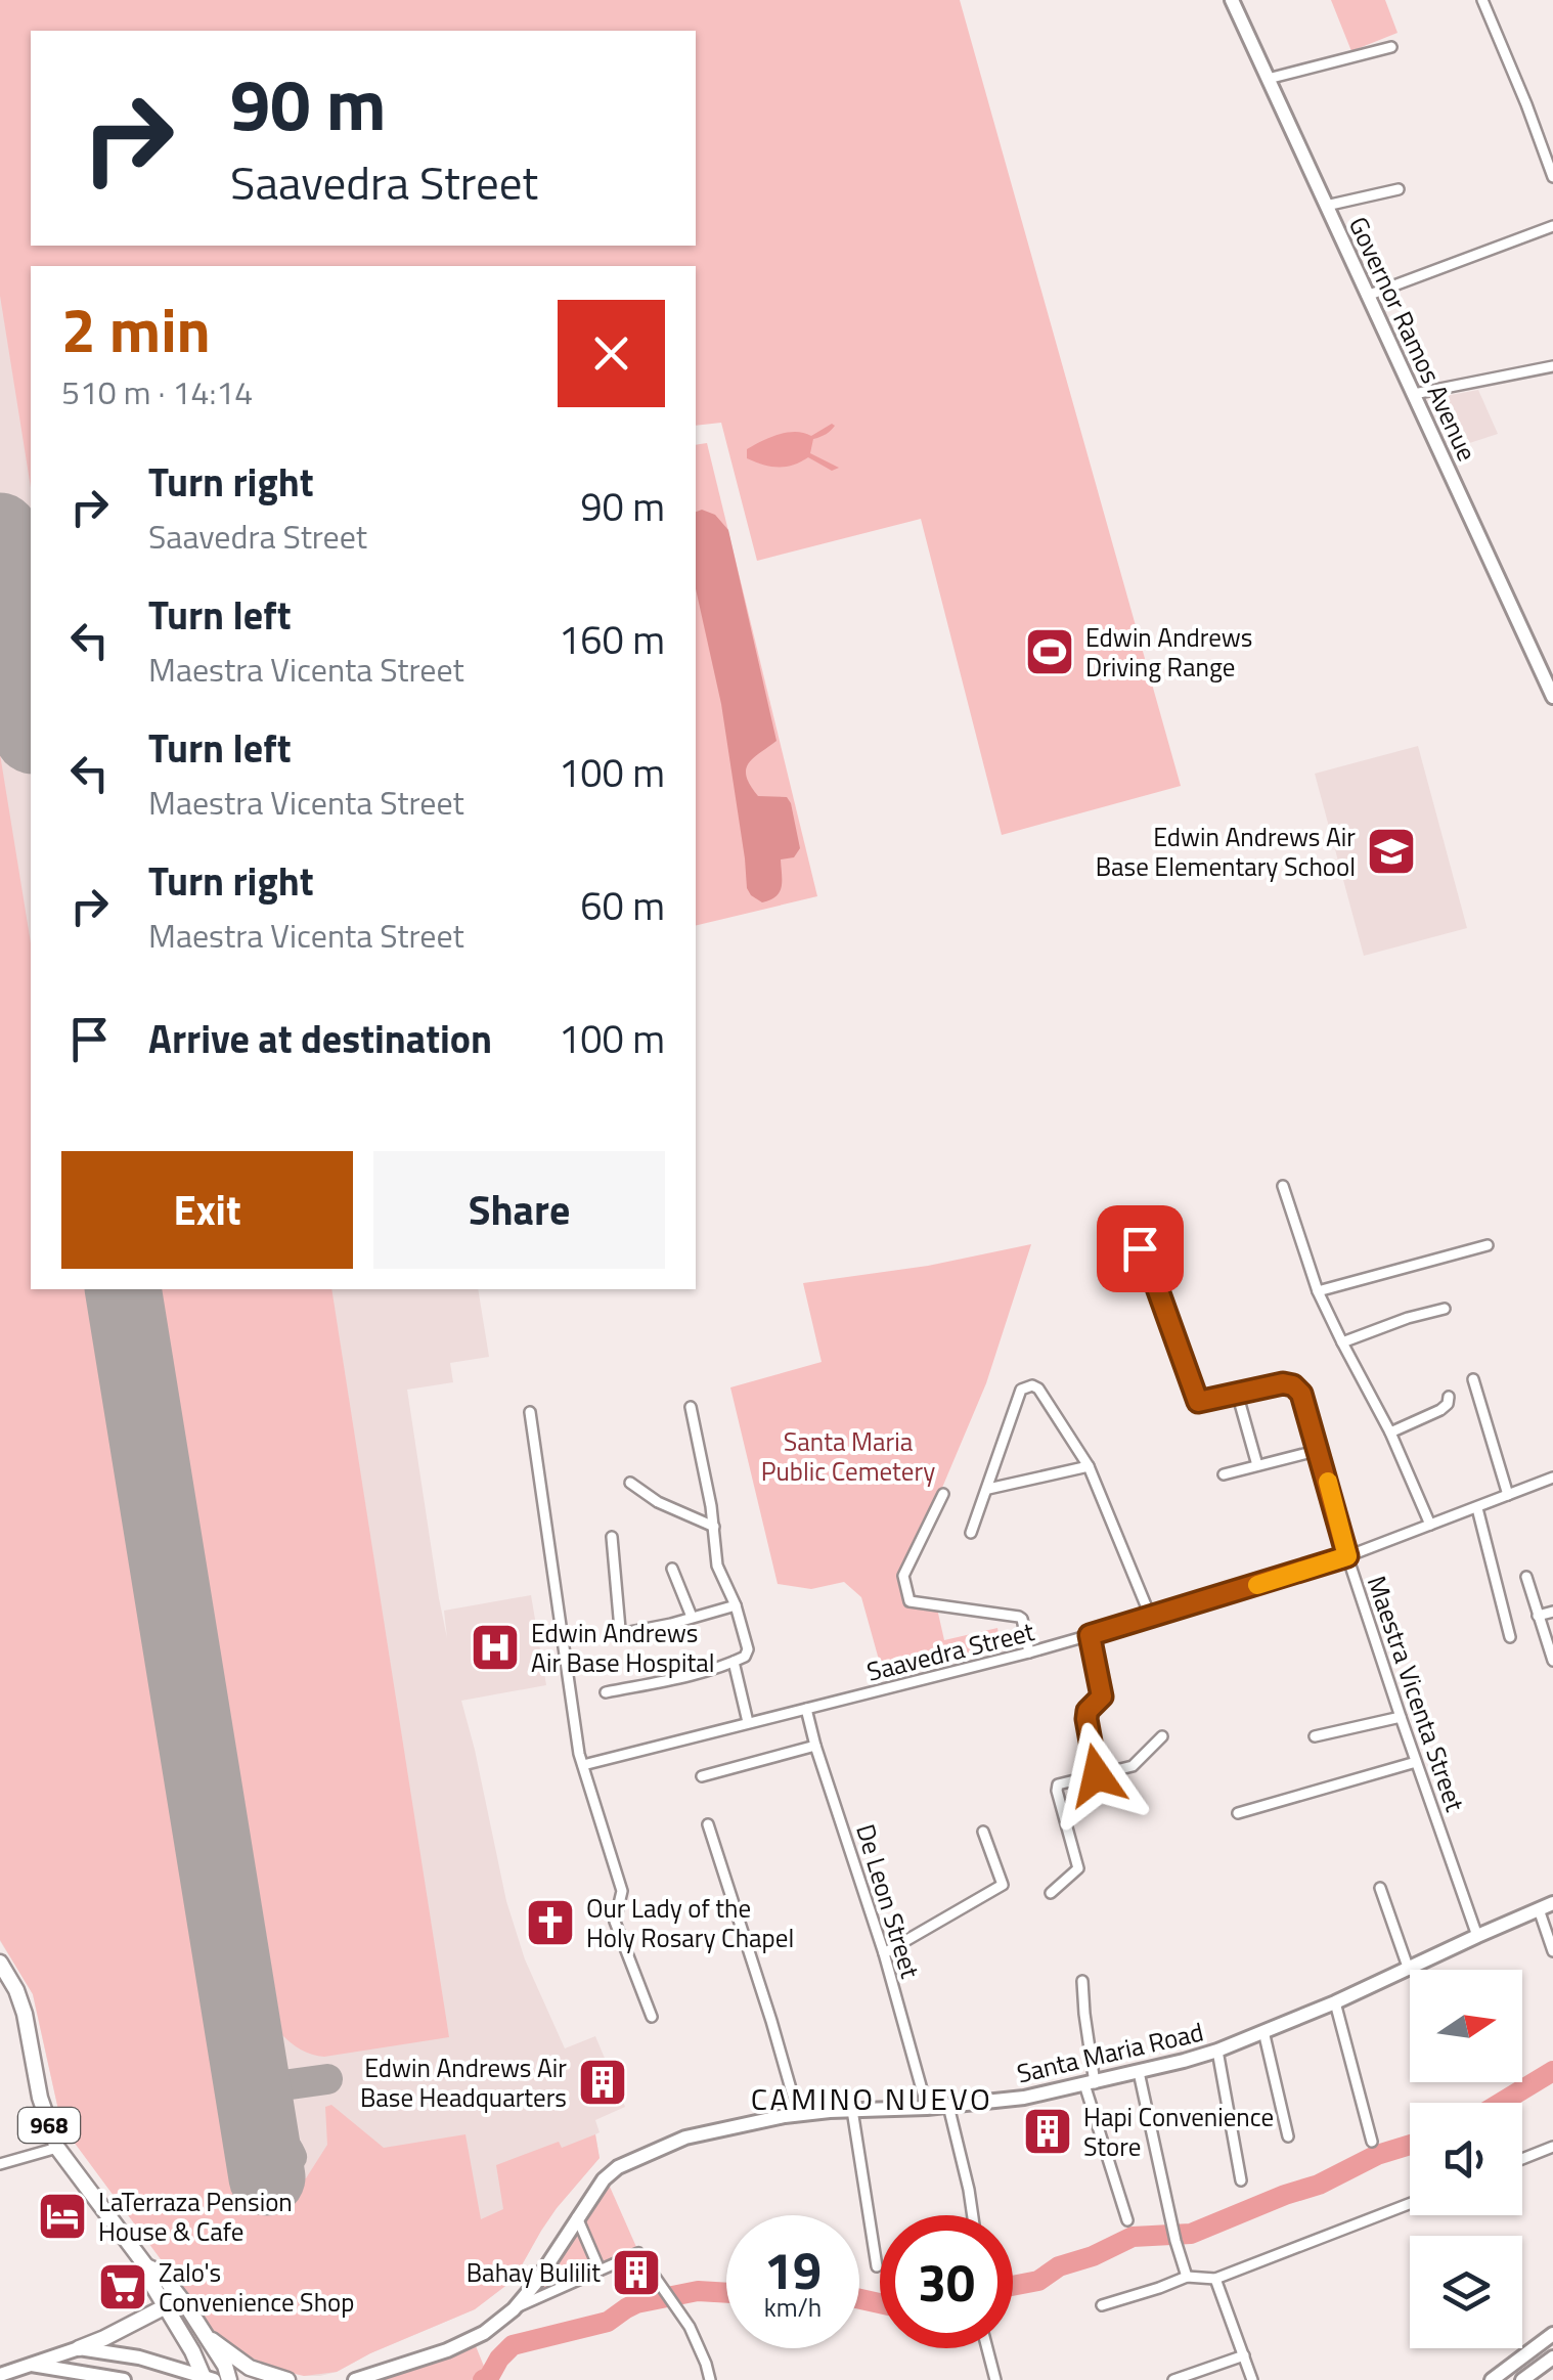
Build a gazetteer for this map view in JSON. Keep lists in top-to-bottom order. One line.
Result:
{"streets":{"main road":["Governor Ramos Avenue","Santa Maria Road","968"],"street":["Saavedra Street","Maestra Vicenta Street","De Leon Street"]},"crossings":[["Saavedra Street","Maestra Vicenta Street"],["Saavedra Street","De Leon Street"],["Maestra Vicenta Street","Santa Maria Road"],["De Leon Street","Santa Maria Road"]],"districts":["CAMINO NUEVO"],"parks":["Santa Maria Public Cemetery"],"places":{"sports":["Edwin Andrews Driving Range"],"school or university":["Edwin Andrews Air Base Elementary School"],"hospital":["Edwin Andrews Air Base Hospital"],"church":["Our Lady of the Holy Rosary Chapel"],"building":["Edwin Andrews Air Base Headquarters","Hapi Convenience Store","Bahay Bulilit"],"hotel":["LaTerraza Pension House & Cafe"],"supermarket":["Zalo's Convenience Shop"]},"north":"right","page":{"turn":["90 m","Saavedra Street"],"heading":["2 min","510 m · 14:14"],"list":[{"name":"Turn right","note":"Saavedra Street","value":"90 m"},{"name":"Turn left","note":"Maestra Vicenta Street","value":"160 m"},{"name":"Turn left","note":"Maestra Vicenta Street","value":"100 m"},{"name":"Turn right","note":"Maestra Vicenta Street","value":"60 m"},{"name":"Arrive at destination","value":"100 m"}],"buttons":["Exit","Share"],"speed":"19 km/h","limit":"30"}}
